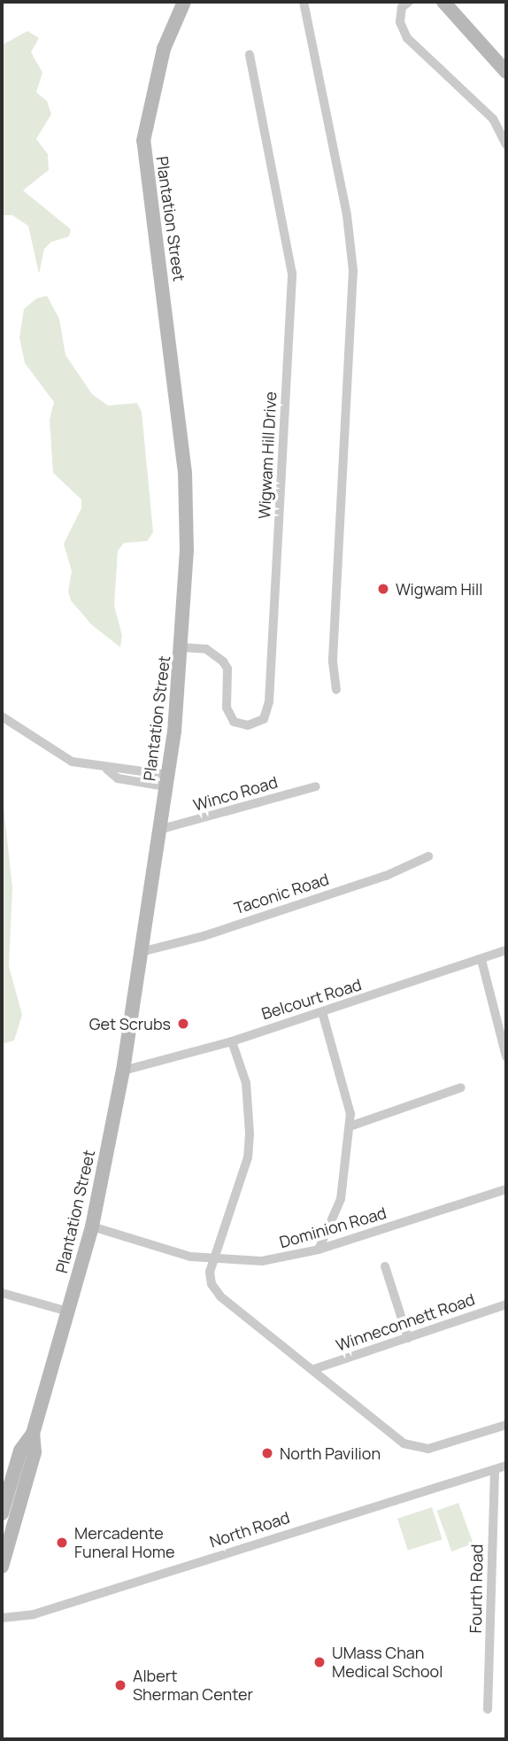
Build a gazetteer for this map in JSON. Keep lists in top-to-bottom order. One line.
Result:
{"streets":{"main road":["Plantation Street"],"street":["Wigwam Hill Drive","Winco Road","Taconic Road","Belcourt Road","Dominion Road","Winneconnett Road","North Road","Fourth Road"]},"crossings":[["Plantation Street","Wigwam Hill Drive"],["Plantation Street","Winco Road"],["Plantation Street","Taconic Road"],["Plantation Street","Belcourt Road"],["Plantation Street","Dominion Road"],["North Road","Fourth Road"]],"places":["Wigwam Hill","Get Scrubs","North Pavilion","Mercadente Funeral Home","UMass Chan Medical School","Albert Sherman Center"]}
